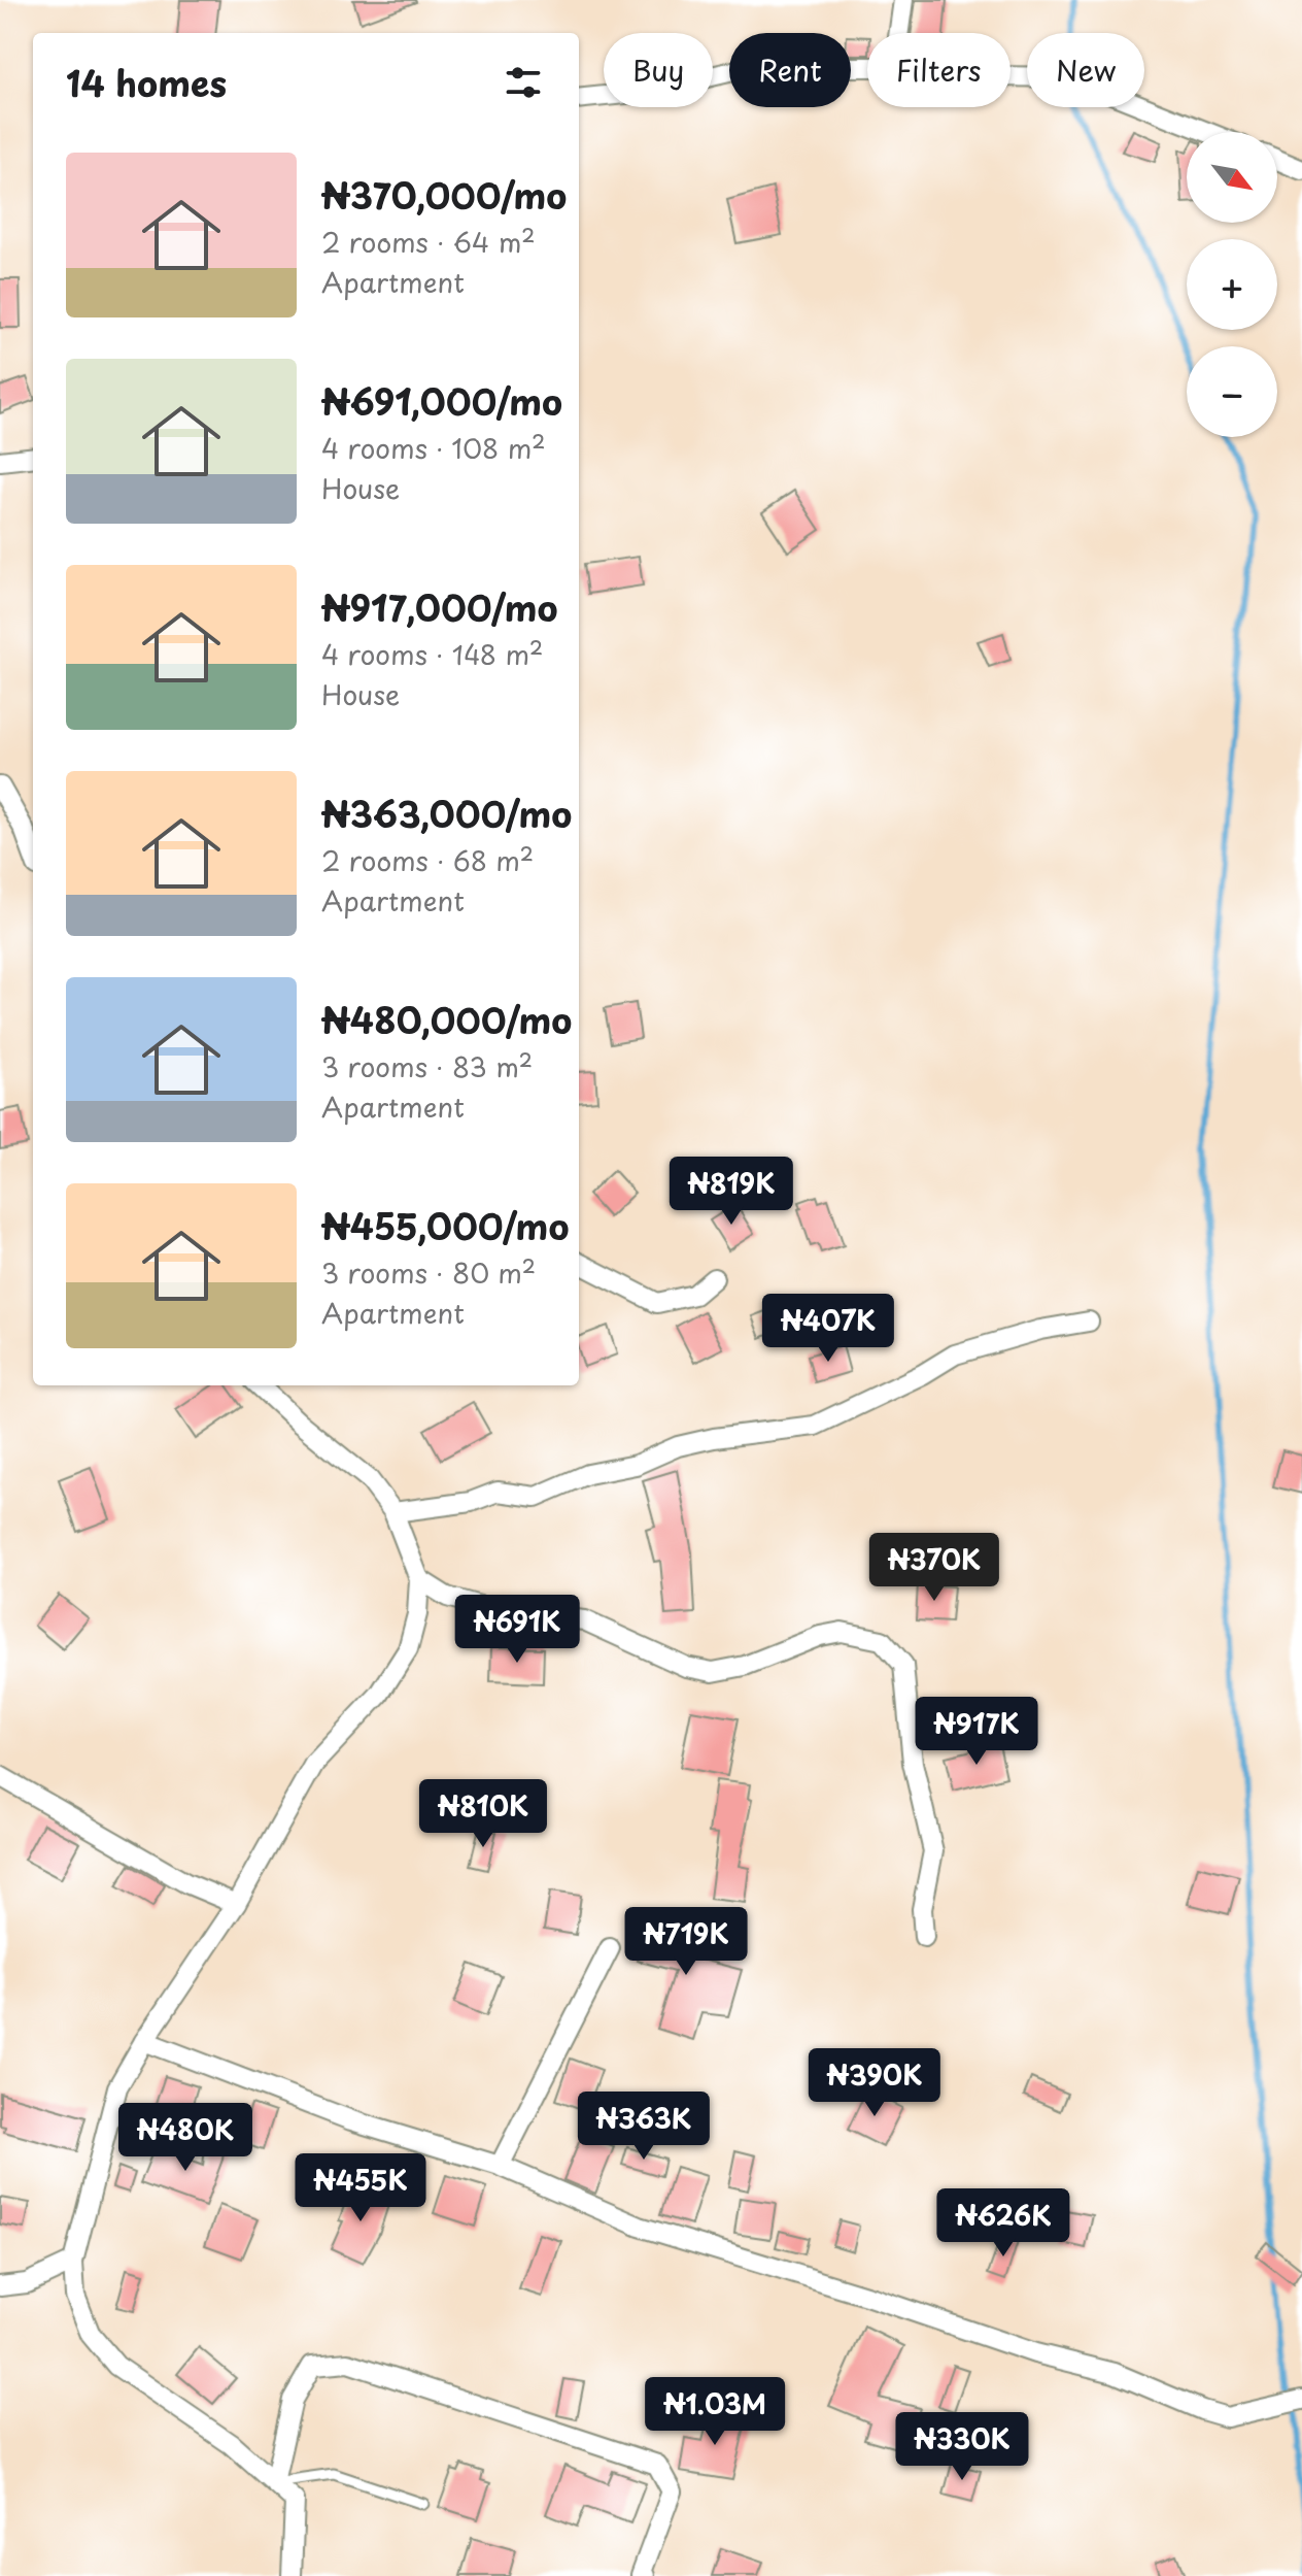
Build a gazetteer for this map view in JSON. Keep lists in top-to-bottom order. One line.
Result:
{"north":"bottom right","page":{"chip":["Buy","Rent","Filters","New"],"heading":"14 homes","map_buttons":["+","−"],"list":[{"name":"₦370,000/mo","note":"2 rooms · 64 m² · Apartment"},{"name":"₦691,000/mo","note":"4 rooms · 108 m² · House"},{"name":"₦917,000/mo","note":"4 rooms · 148 m² · House"},{"name":"₦363,000/mo","note":"2 rooms · 68 m² · Apartment"},{"name":"₦480,000/mo","note":"3 rooms · 83 m² · Apartment"},{"name":"₦455,000/mo","note":"3 rooms · 80 m² · Apartment"}],"price":["₦819K","₦407K","₦370K","₦691K","₦917K","₦810K","₦719K","₦390K","₦363K","₦480K","₦455K","₦626K","₦1.03M","₦330K"]}}
